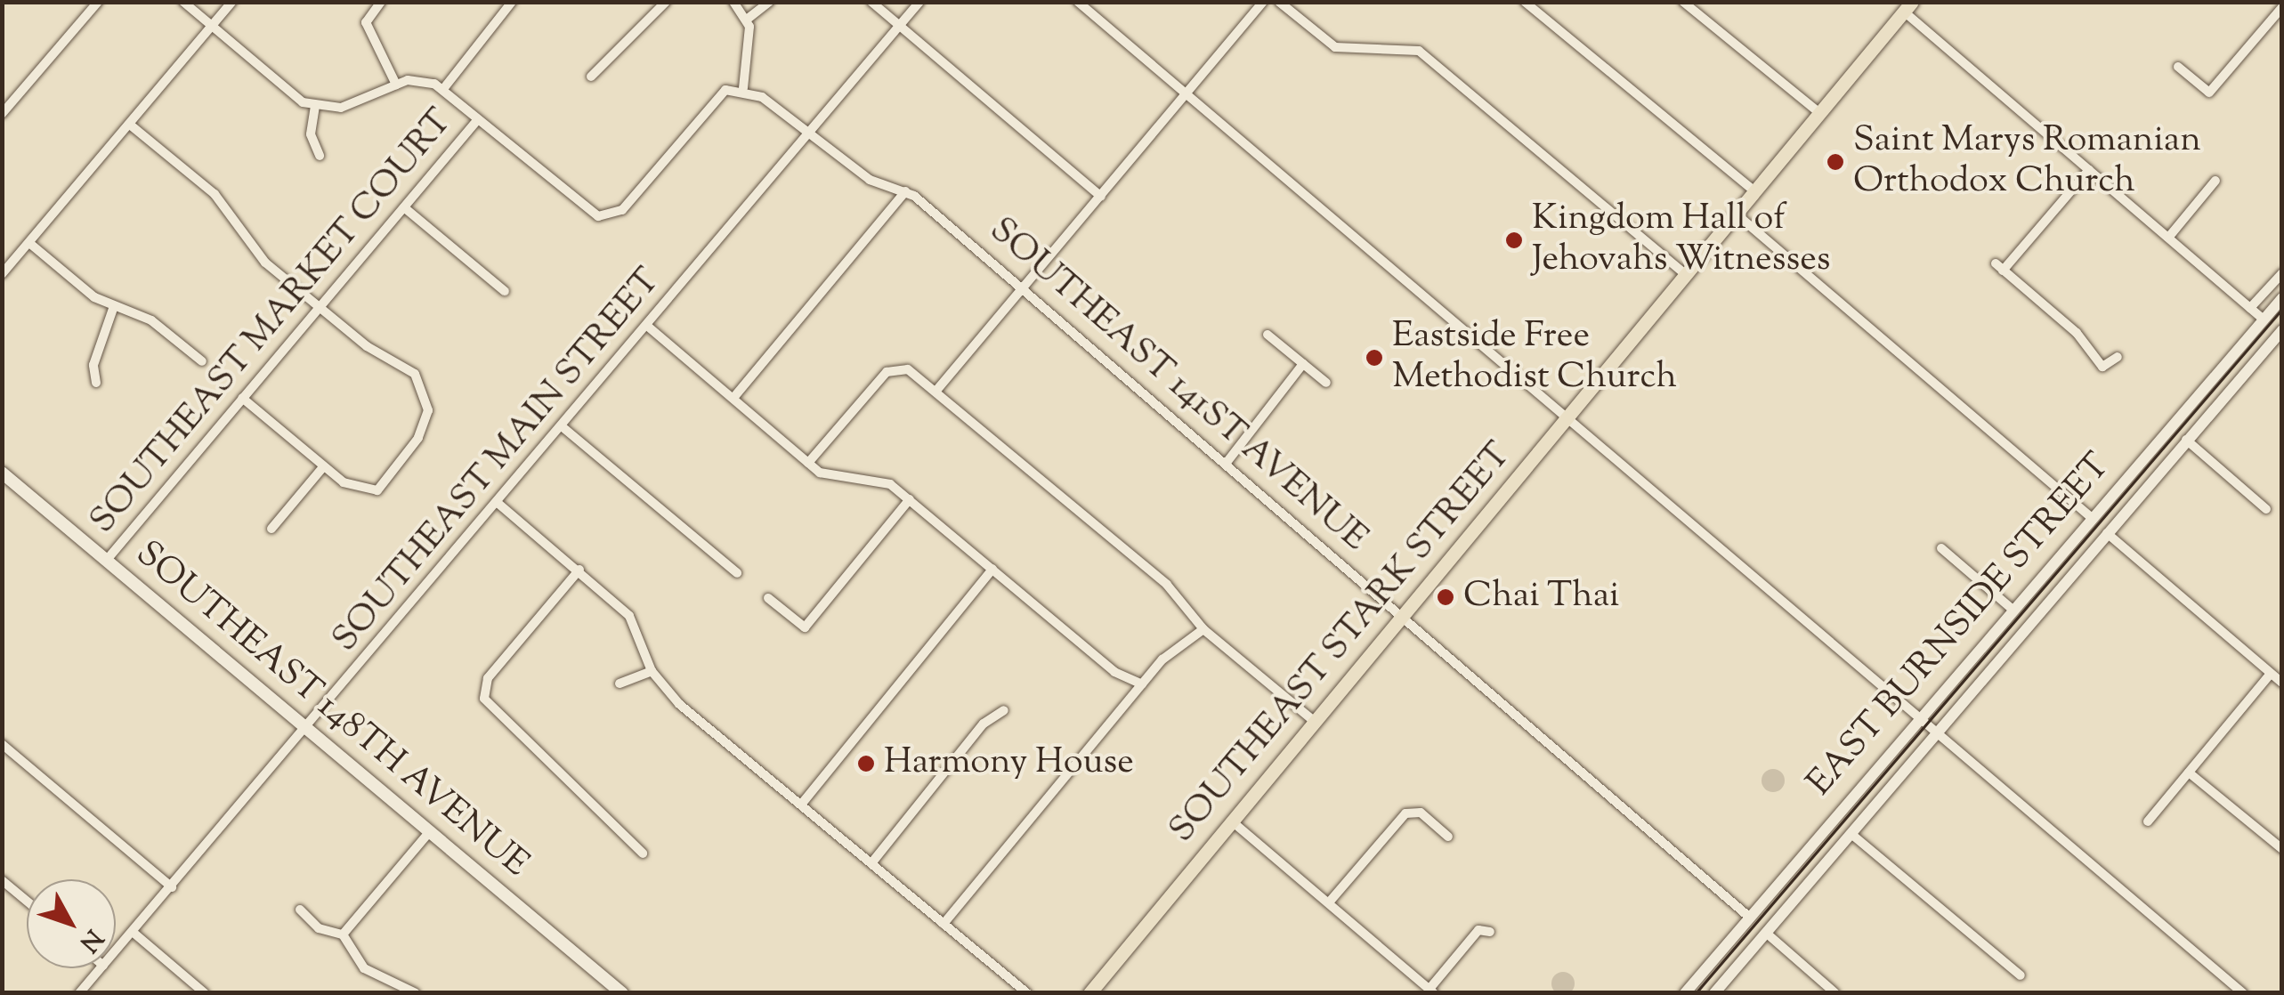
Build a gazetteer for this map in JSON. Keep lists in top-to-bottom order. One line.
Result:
{"streets":{"main road":["SOUTHEAST STARK STREET","SOUTHEAST 148TH AVENUE"],"street":["SOUTHEAST MARKET COURT","SOUTHEAST 141ST AVENUE","SOUTHEAST MAIN STREET","EAST BURNSIDE STREET"]},"crossings":[["SOUTHEAST MARKET COURT","SOUTHEAST 148TH AVENUE"],["SOUTHEAST 141ST AVENUE","SOUTHEAST MAIN STREET"],["SOUTHEAST 141ST AVENUE","EAST BURNSIDE STREET"],["SOUTHEAST 141ST AVENUE","SOUTHEAST STARK STREET"],["SOUTHEAST MAIN STREET","SOUTHEAST 148TH AVENUE"]],"places":["Saint Marys Romanian Orthodox Church","Kingdom Hall of Jehovahs Witnesses","Eastside Free Methodist Church","Chai Thai","Harmony House"],"north":"bottom right"}
